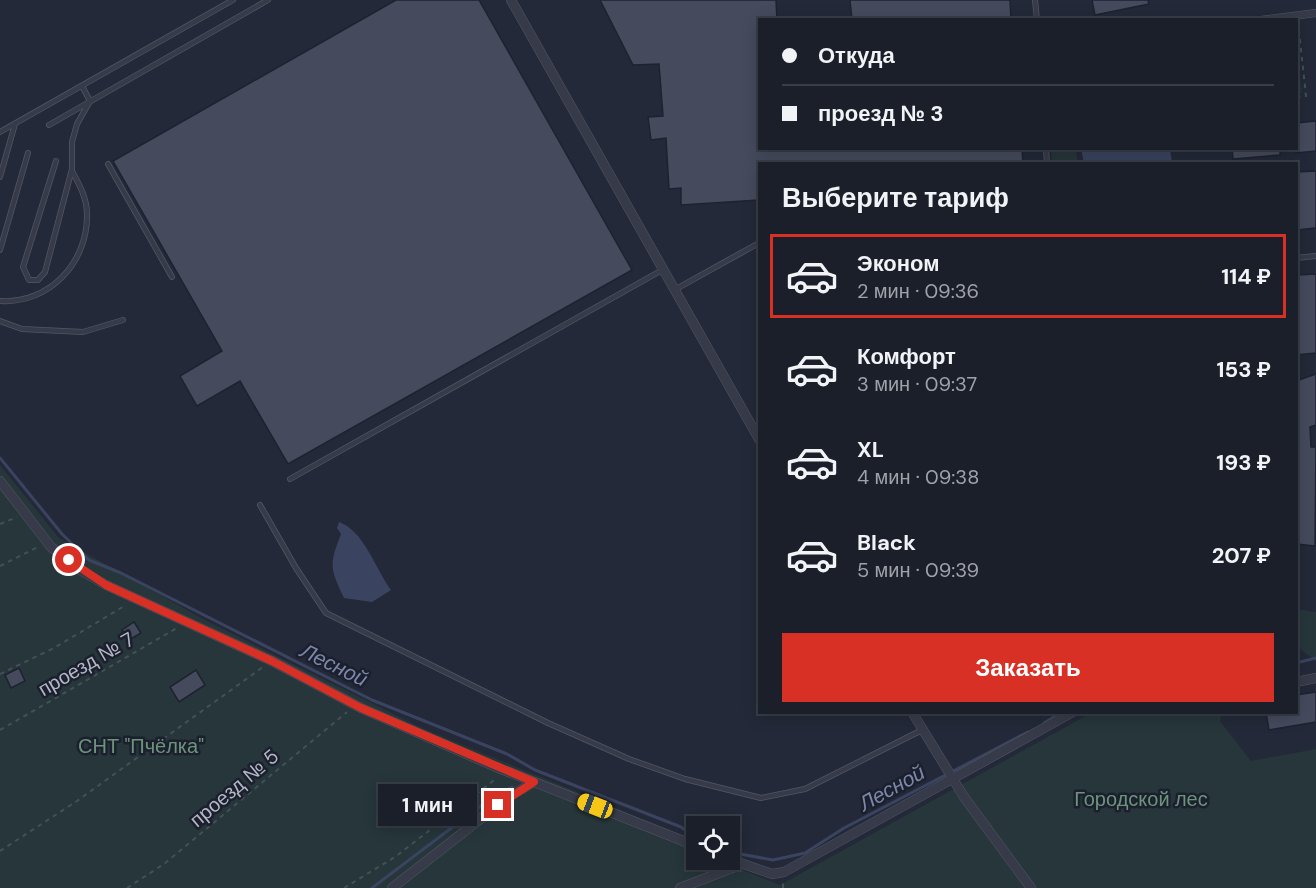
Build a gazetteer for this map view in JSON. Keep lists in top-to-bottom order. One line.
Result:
{"streets":{"path":["проезд № 7","проезд № 5"]},"water":["Лесной"],"parks":["СНТ \"Пчёлка\"","Городской лес"],"page":{"banner":["Откуда","проезд № 3"],"heading":"Выберите тариф","list":[{"name":"Эконом","note":"2 мин · 09:36","value":"114 ₽"},{"name":"Комфорт","note":"3 мин · 09:37","value":"153 ₽"},{"name":"XL","note":"4 мин · 09:38","value":"193 ₽"},{"name":"Black","note":"5 мин · 09:39","value":"207 ₽"}],"buttons":"Заказать","bubble":"1 мин"}}
